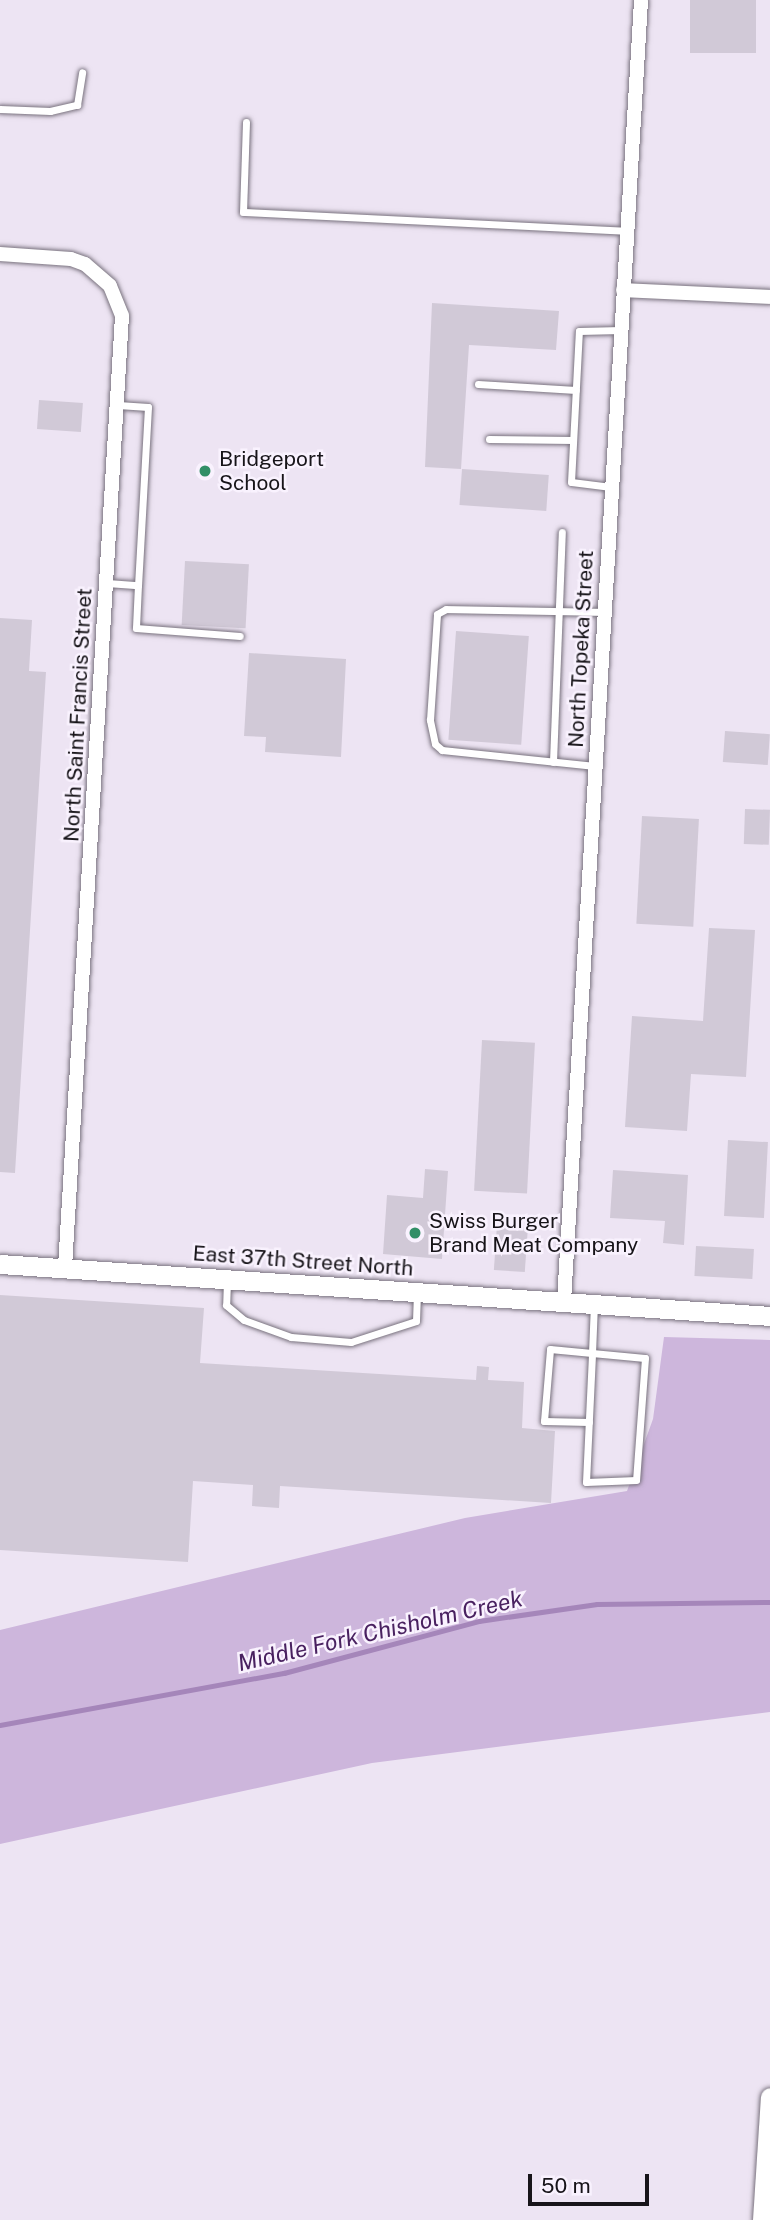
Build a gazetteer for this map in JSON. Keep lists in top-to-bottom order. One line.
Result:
{"streets":{"main road":["East 37th Street North"],"street":["North Topeka Street","North Saint Francis Street"]},"crossings":[["North Topeka Street","East 37th Street North"],["North Saint Francis Street","East 37th Street North"]],"water":["Middle Fork Chisholm Creek"],"places":["Bridgeport School","Swiss Burger Brand Meat Company"],"scale_bar":"50 m"}
